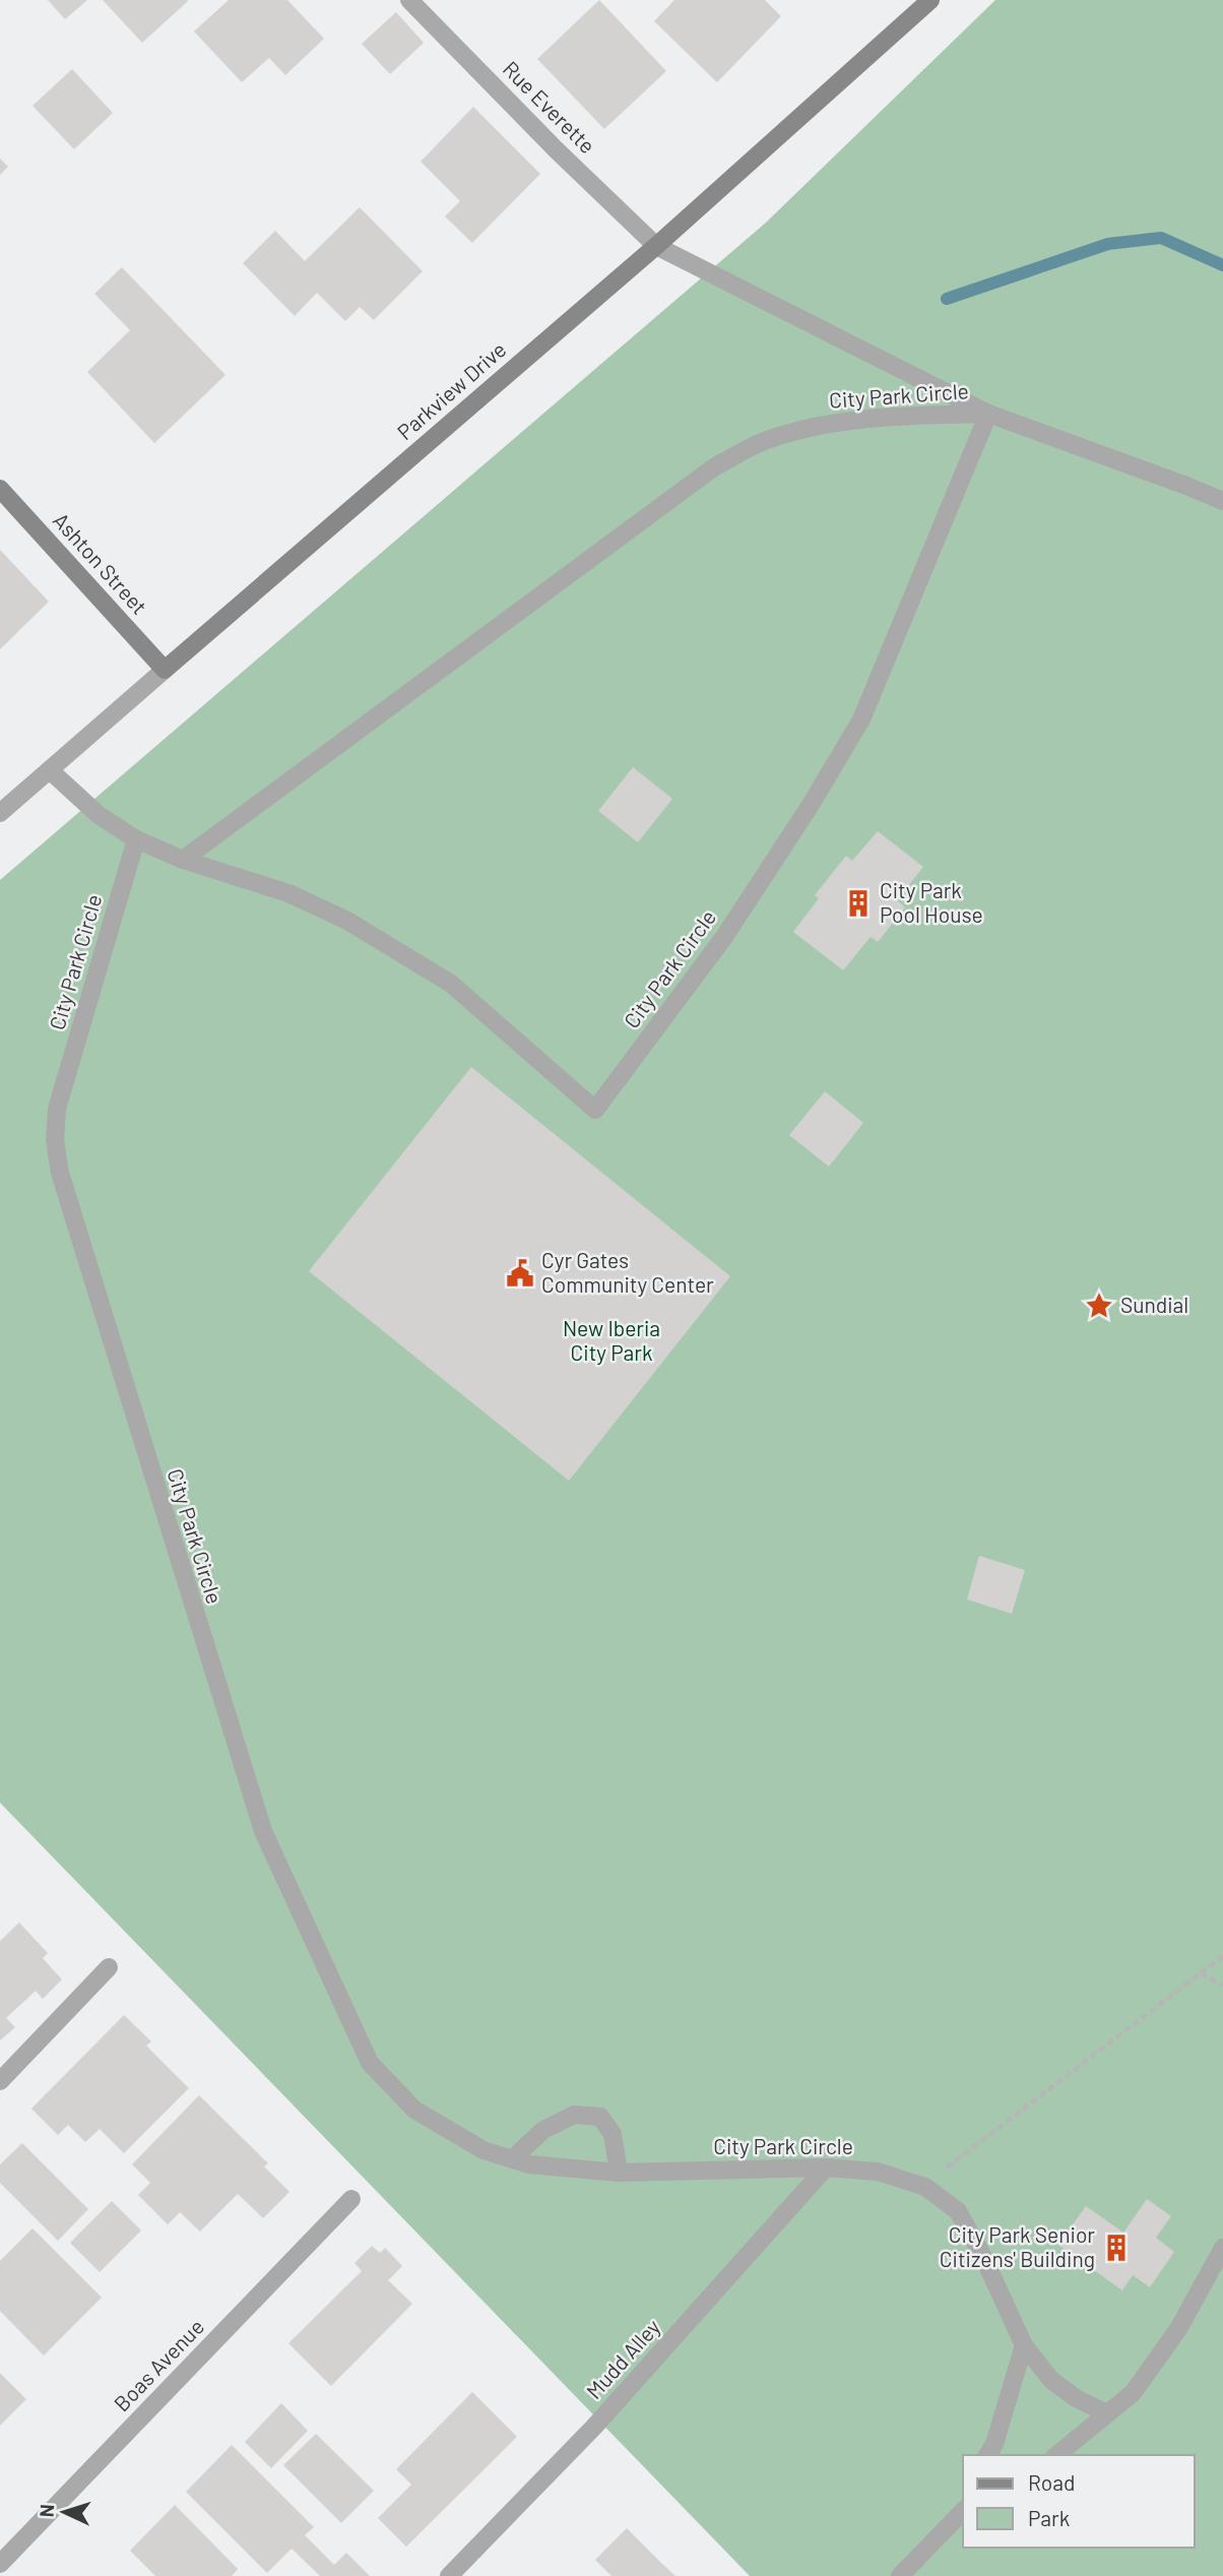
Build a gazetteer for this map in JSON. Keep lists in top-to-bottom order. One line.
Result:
{"streets":{"main road":["Parkview Drive","Ashton Street"],"street":["Rue Everette","City Park Circle","Mudd Alley","Boas Avenue"]},"crossings":[["Rue Everette","Parkview Drive"],["Rue Everette","City Park Circle"],["Parkview Drive","City Park Circle"],["Parkview Drive","Ashton Street"],["City Park Circle","Mudd Alley"]],"parks":["New Iberia City Park"],"places":{"building":["City Park Pool House","City Park Senior Citizens' Building"],"public building":["Cyr Gates Community Center"],"place":["Sundial"]},"legend":["Road","Park"],"north":"left"}
